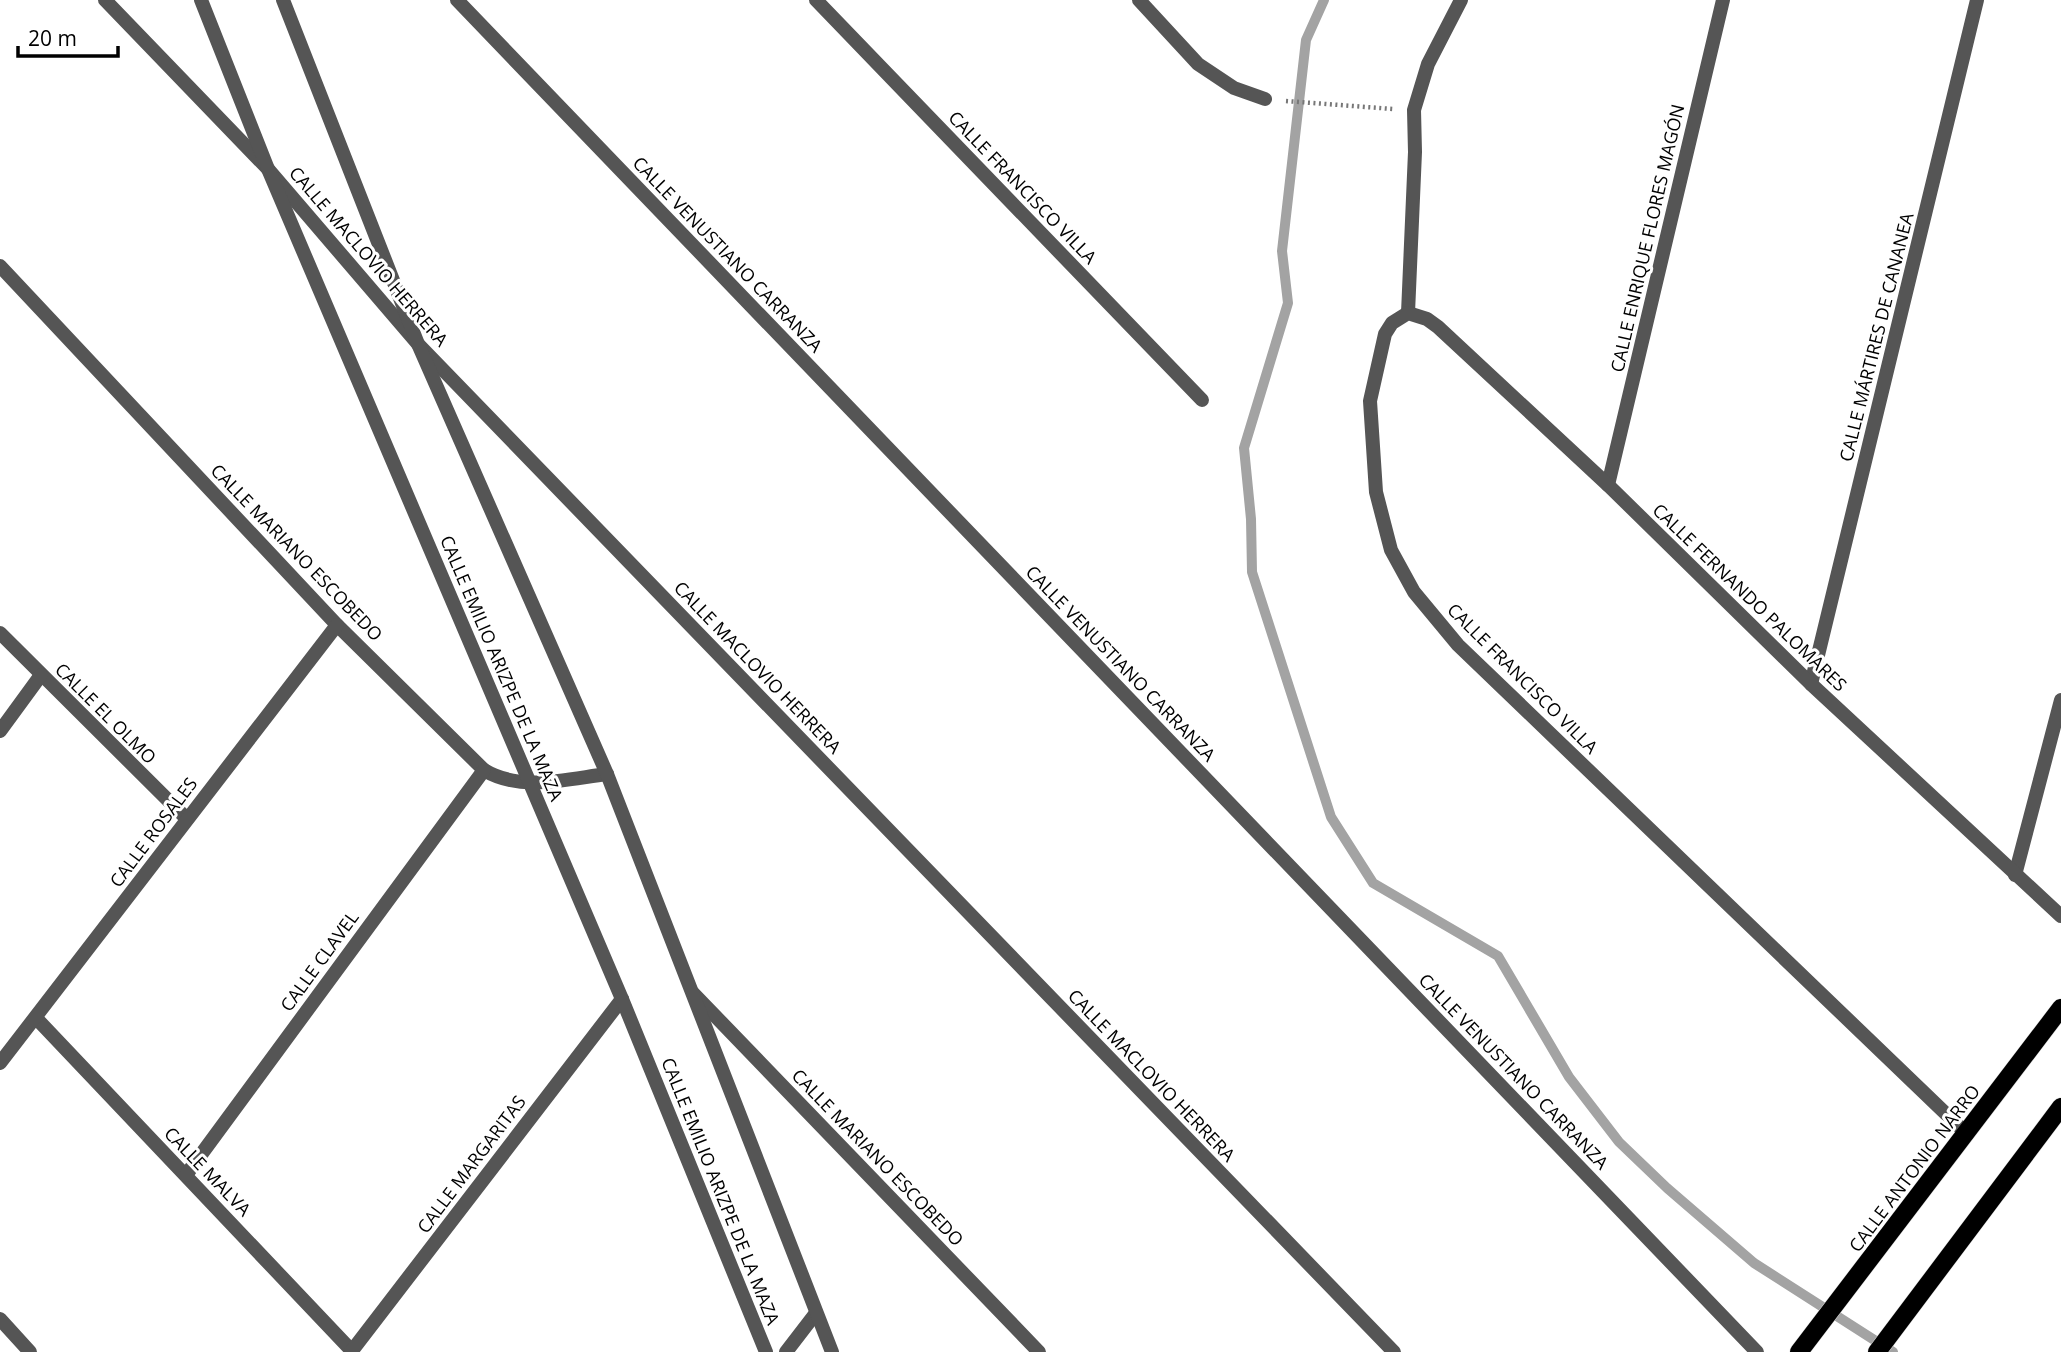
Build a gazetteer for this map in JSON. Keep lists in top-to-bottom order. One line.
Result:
{"streets":{"main road":["CALLE ANTONIO NARRO"],"street":["CALLE FRANCISCO VILLA","CALLE ENRIQUE FLORES MAGÓN","CALLE VENUSTIANO CARRANZA","CALLE MACLOVIO HERRERA","CALLE MÁRTIRES DE CANANEA","CALLE MARIANO ESCOBEDO","CALLE FERNANDO PALOMARES","CALLE EMILIO ARIZPE DE LA MAZA","CALLE EL OLMO","CALLE ROSALES","CALLE CLAVEL","CALLE MARGARITAS","CALLE MALVA"]},"crossings":[["CALLE FRANCISCO VILLA","CALLE FERNANDO PALOMARES"],["CALLE FRANCISCO VILLA","CALLE ANTONIO NARRO"],["CALLE ENRIQUE FLORES MAGÓN","CALLE FERNANDO PALOMARES"],["CALLE MACLOVIO HERRERA","CALLE EMILIO ARIZPE DE LA MAZA"],["CALLE MÁRTIRES DE CANANEA","CALLE FERNANDO PALOMARES"],["CALLE MARIANO ESCOBEDO","CALLE EMILIO ARIZPE DE LA MAZA"],["CALLE MARIANO ESCOBEDO","CALLE ROSALES"],["CALLE MARIANO ESCOBEDO","CALLE CLAVEL"],["CALLE EMILIO ARIZPE DE LA MAZA","CALLE MARGARITAS"],["CALLE EL OLMO","CALLE ROSALES"],["CALLE ROSALES","CALLE MALVA"],["CALLE CLAVEL","CALLE MALVA"],["CALLE MARGARITAS","CALLE MALVA"]],"scale_bar":"20 m"}
